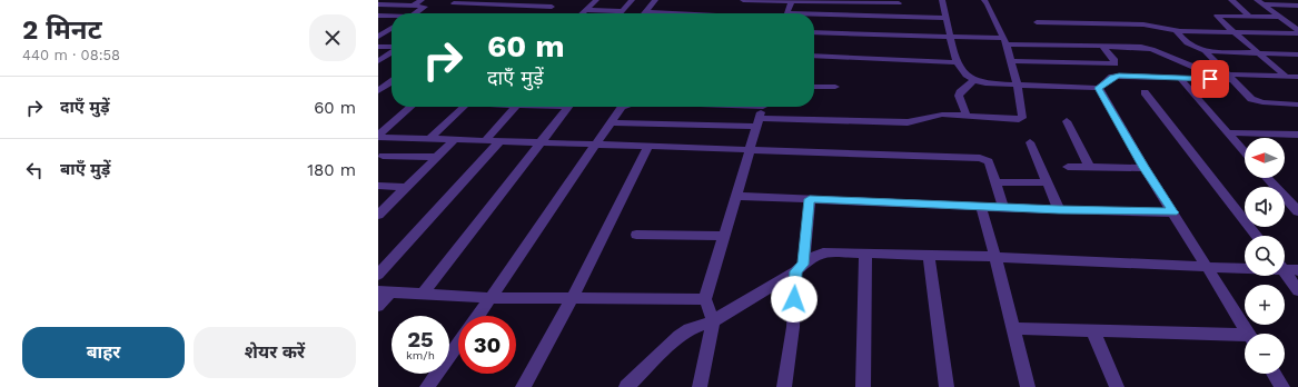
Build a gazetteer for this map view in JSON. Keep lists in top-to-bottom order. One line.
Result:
{"north":"left","page":{"heading":["2 मिनट","440 m · 08:58"],"turn":["60 m","दाएँ मुड़ें"],"list":[{"name":"दाएँ मुड़ें","value":"60 m"},{"name":"बाएँ मुड़ें","value":"180 m"}],"map_buttons":["+","−"],"speed":"25 km/h","limit":"30","buttons":["बाहर","शेयर करें"]}}
